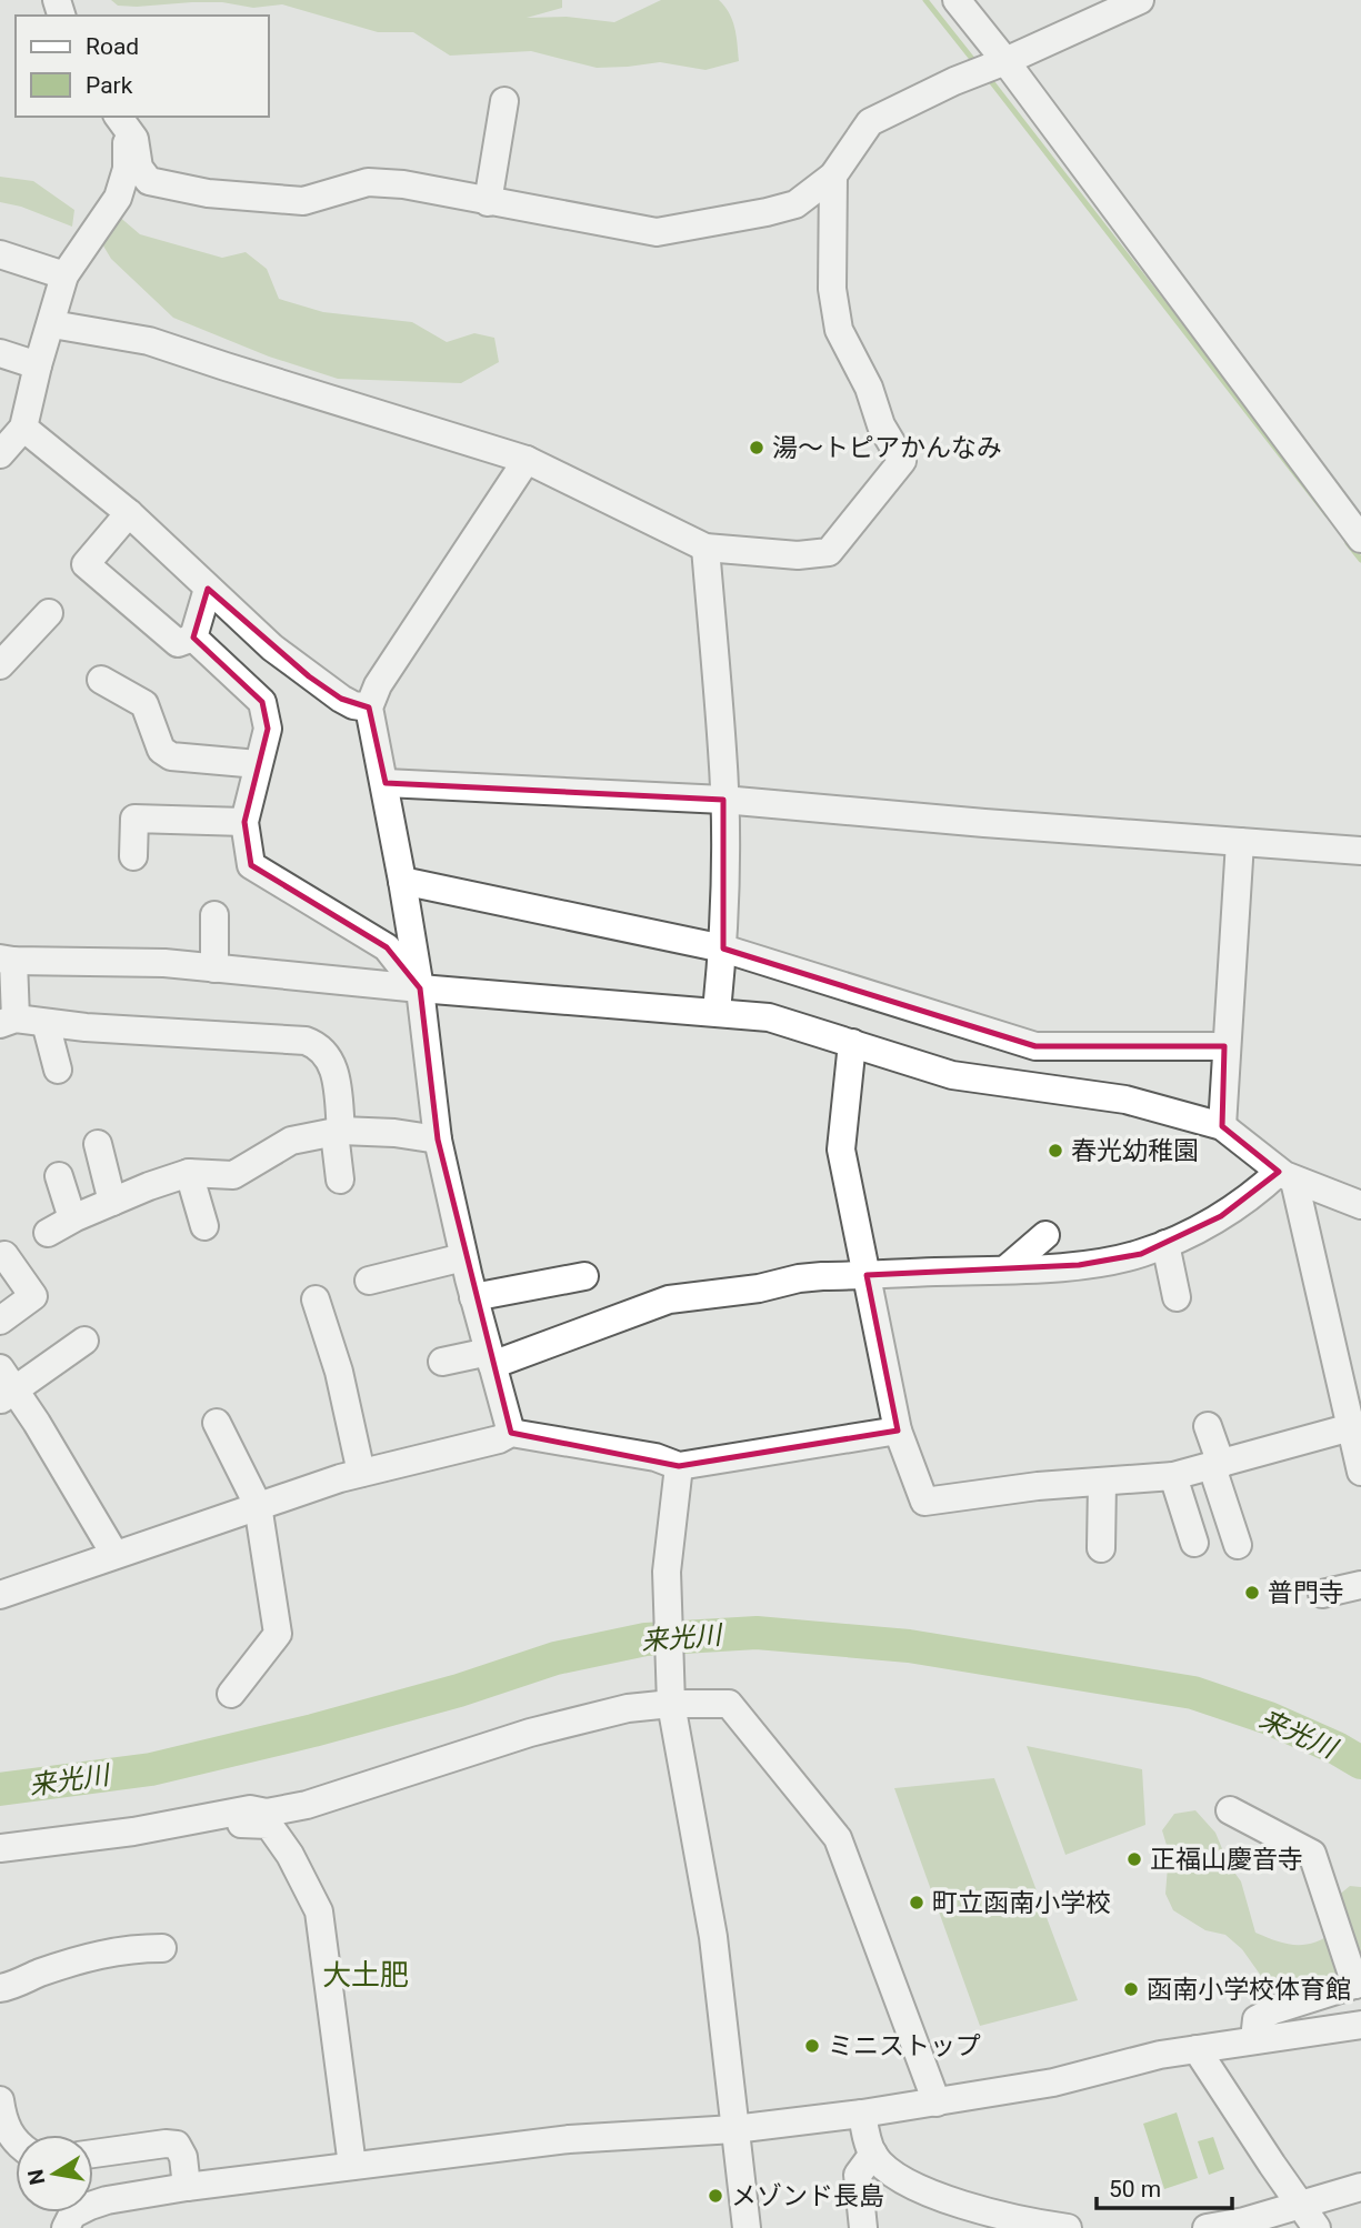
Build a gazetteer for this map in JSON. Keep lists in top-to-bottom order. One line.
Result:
{"districts":["大土肥"],"water":["来光川"],"places":["湯～トピアかんなみ","春光幼稚園","普門寺","正福山慶音寺","町立函南小学校","函南小学校体育館","ミニストップ","メゾンド長島"],"legend":["Road","Park"],"scale_bar":"50 m","north":"left"}
